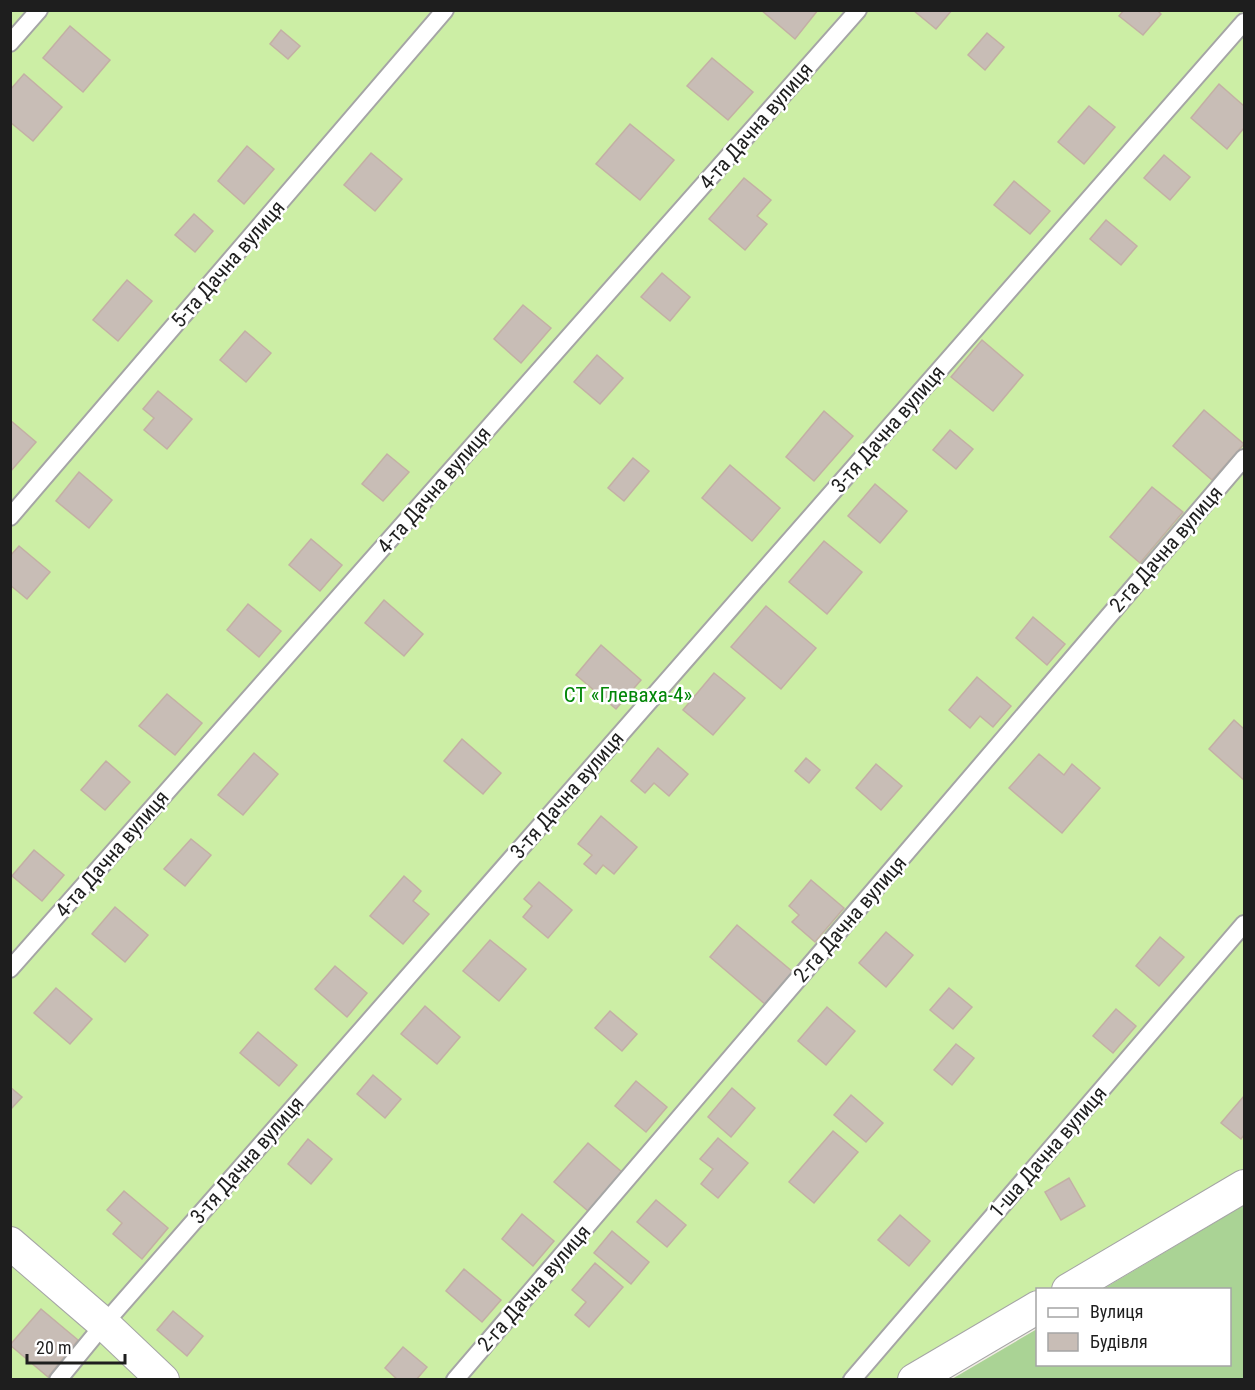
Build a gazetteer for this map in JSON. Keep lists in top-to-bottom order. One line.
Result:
{"streets":{"lane":["4-та Дачна вулиця","5-та Дачна вулиця","3-тя Дачна вулиця","2-га Дачна вулиця","1-ша Дачна вулиця"]},"parks":["СТ «Глеваха-4»"],"legend":["Вулиця","Будівля"],"scale_bar":"20 m"}
